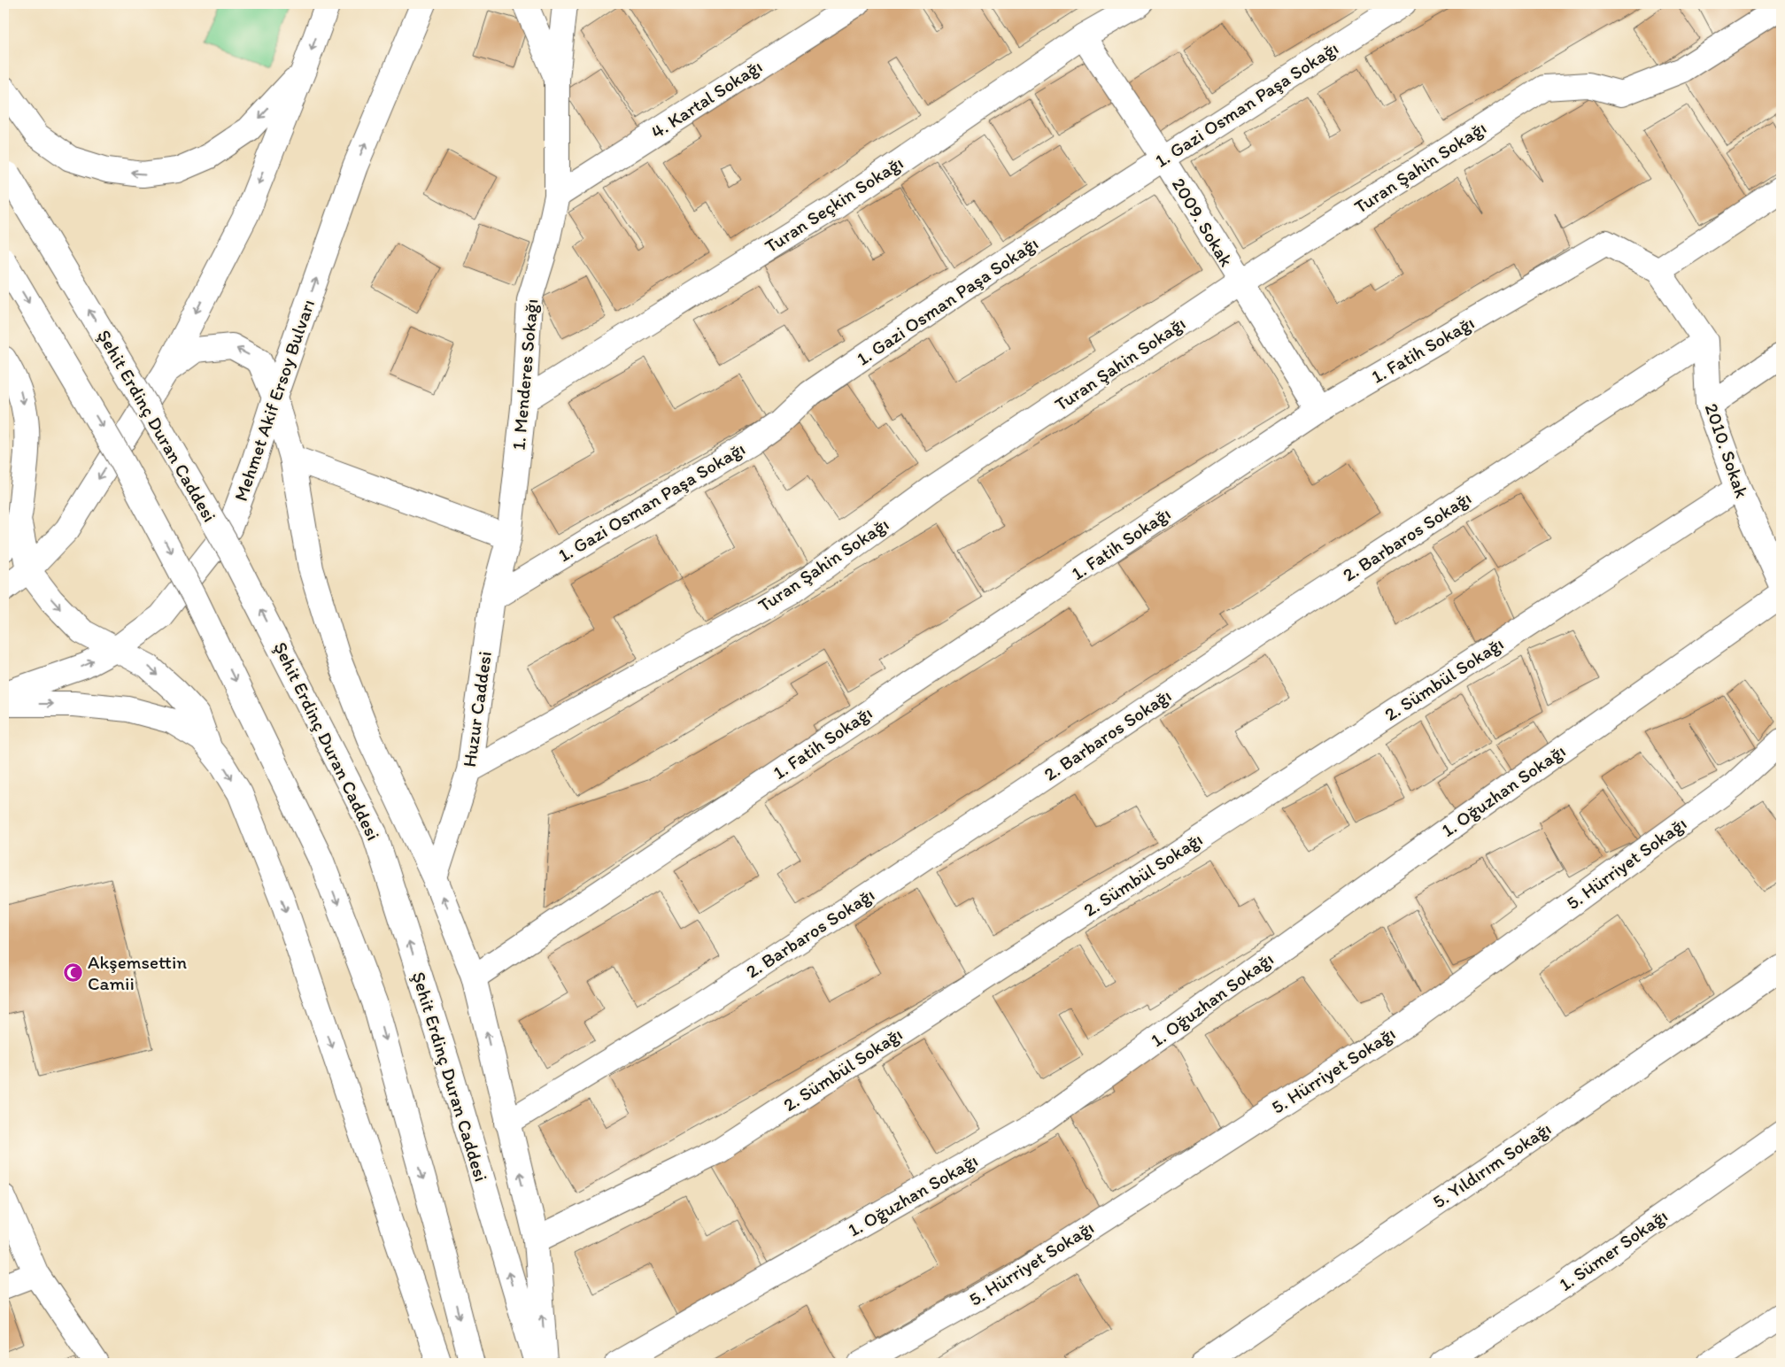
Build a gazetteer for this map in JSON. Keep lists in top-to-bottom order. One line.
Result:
{"streets":{"street":["4. Kartal Sokağı","1. Gazi Osman Paşa Sokağı","Turan Şahin Sokağı","Turan Seçkin Sokağı","2009. Sokak","1. Fatih Sokağı","1. Menderes Sokağı","Mehmet Akif Ersoy Bulvarı","Şehit Erdinç Duran Caddesi","2010. Sokak","2. Barbaros Sokağı","2. Sümbül Sokağı","Huzur Caddesi","1. Oğuzhan Sokağı","5. Hürriyet Sokağı","5. Yıldırım Sokağı","1. Sümer Sokağı"]},"crossings":[["4. Kartal Sokağı","1. Menderes Sokağı"],["1. Gazi Osman Paşa Sokağı","2009. Sokak"],["1. Gazi Osman Paşa Sokağı","Huzur Caddesi"],["Turan Şahin Sokağı","2009. Sokak"],["Turan Şahin Sokağı","Huzur Caddesi"],["Turan Seçkin Sokağı","2009. Sokak"],["Turan Seçkin Sokağı","1. Menderes Sokağı"],["2009. Sokak","1. Fatih Sokağı"],["1. Menderes Sokağı","Huzur Caddesi"],["2010. Sokak","2. Barbaros Sokağı"],["2010. Sokak","2. Sümbül Sokağı"]],"places":{"mosque":["Akşemsettin Camii"]}}
